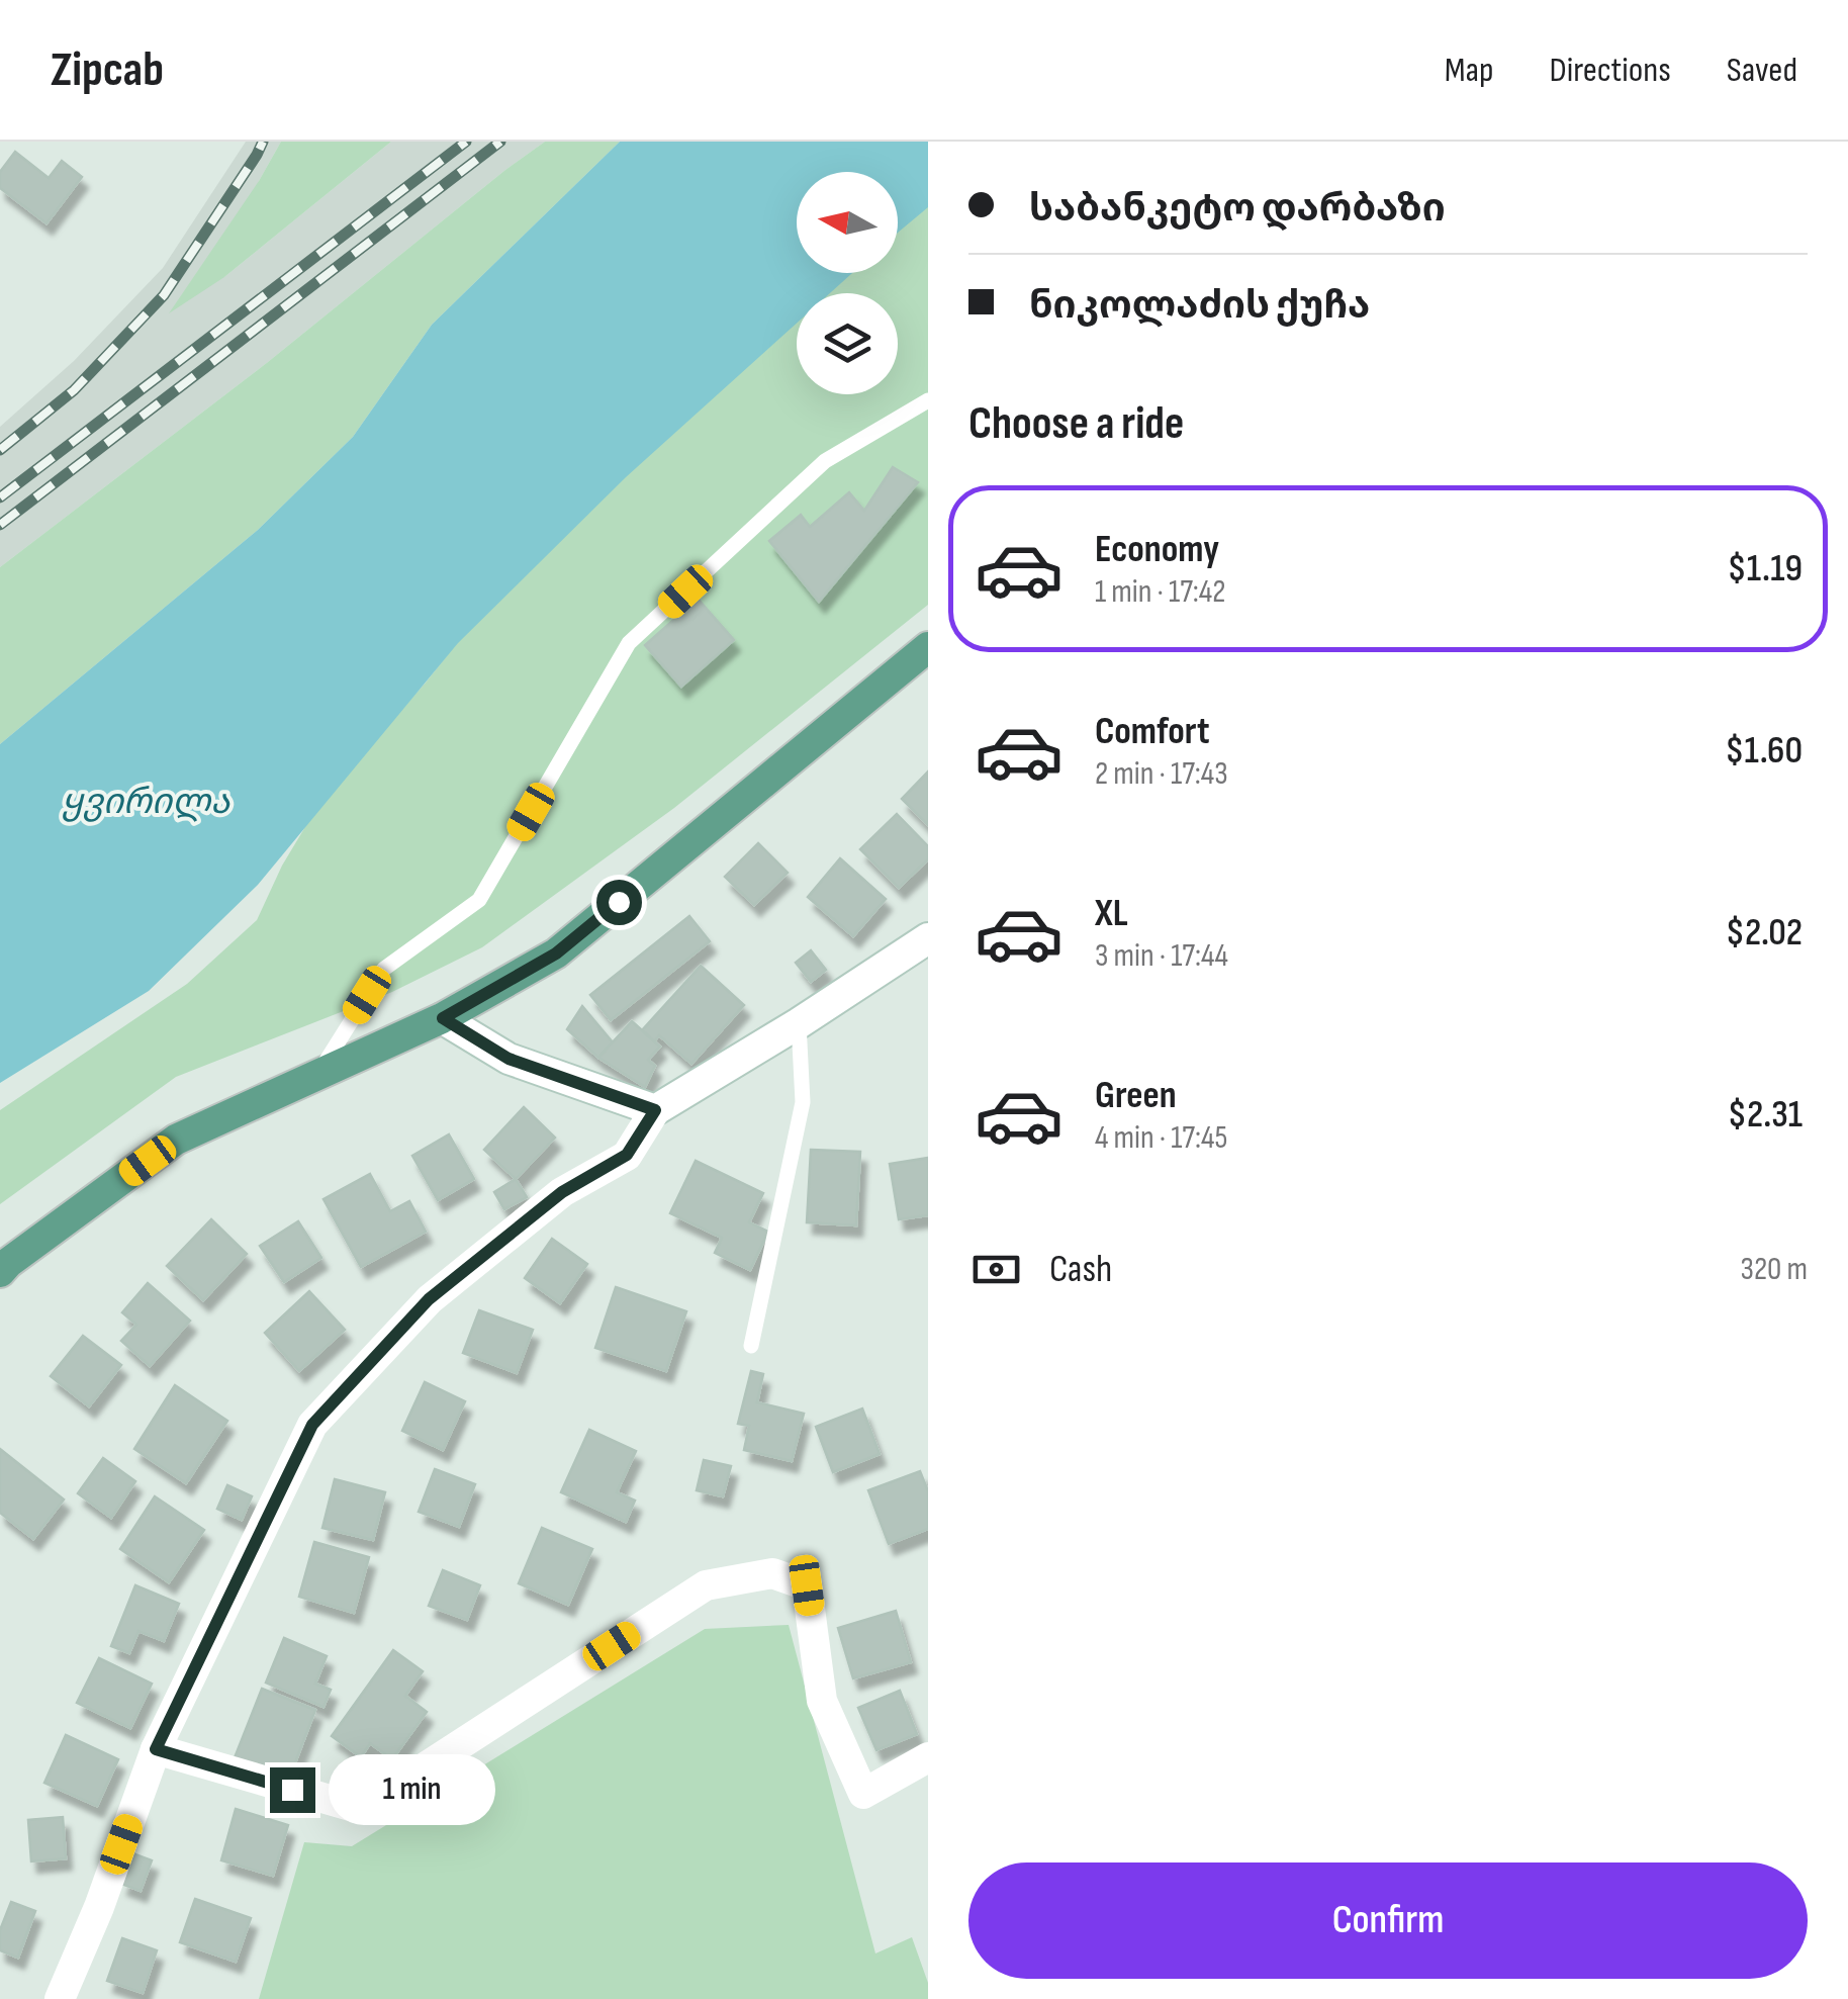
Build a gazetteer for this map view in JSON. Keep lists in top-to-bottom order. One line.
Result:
{"water":["ყვირილა"],"north":"left","page":{"header":"Zipcab","nav":["Map","Directions","Saved"],"banner":["საბანკეტო დარბაზი","ნიკოლაძის ქუჩა"],"heading":"Choose a ride","list":[{"name":"Economy","note":"1 min · 17:42","value":"$1.19"},{"name":"Comfort","note":"2 min · 17:43","value":"$1.60"},{"name":"XL","note":"3 min · 17:44","value":"$2.02"},{"name":"Green","note":"4 min · 17:45","value":"$2.31"}],"pay":["Cash","320 m"],"bubble":"1 min","buttons":"Confirm"}}
